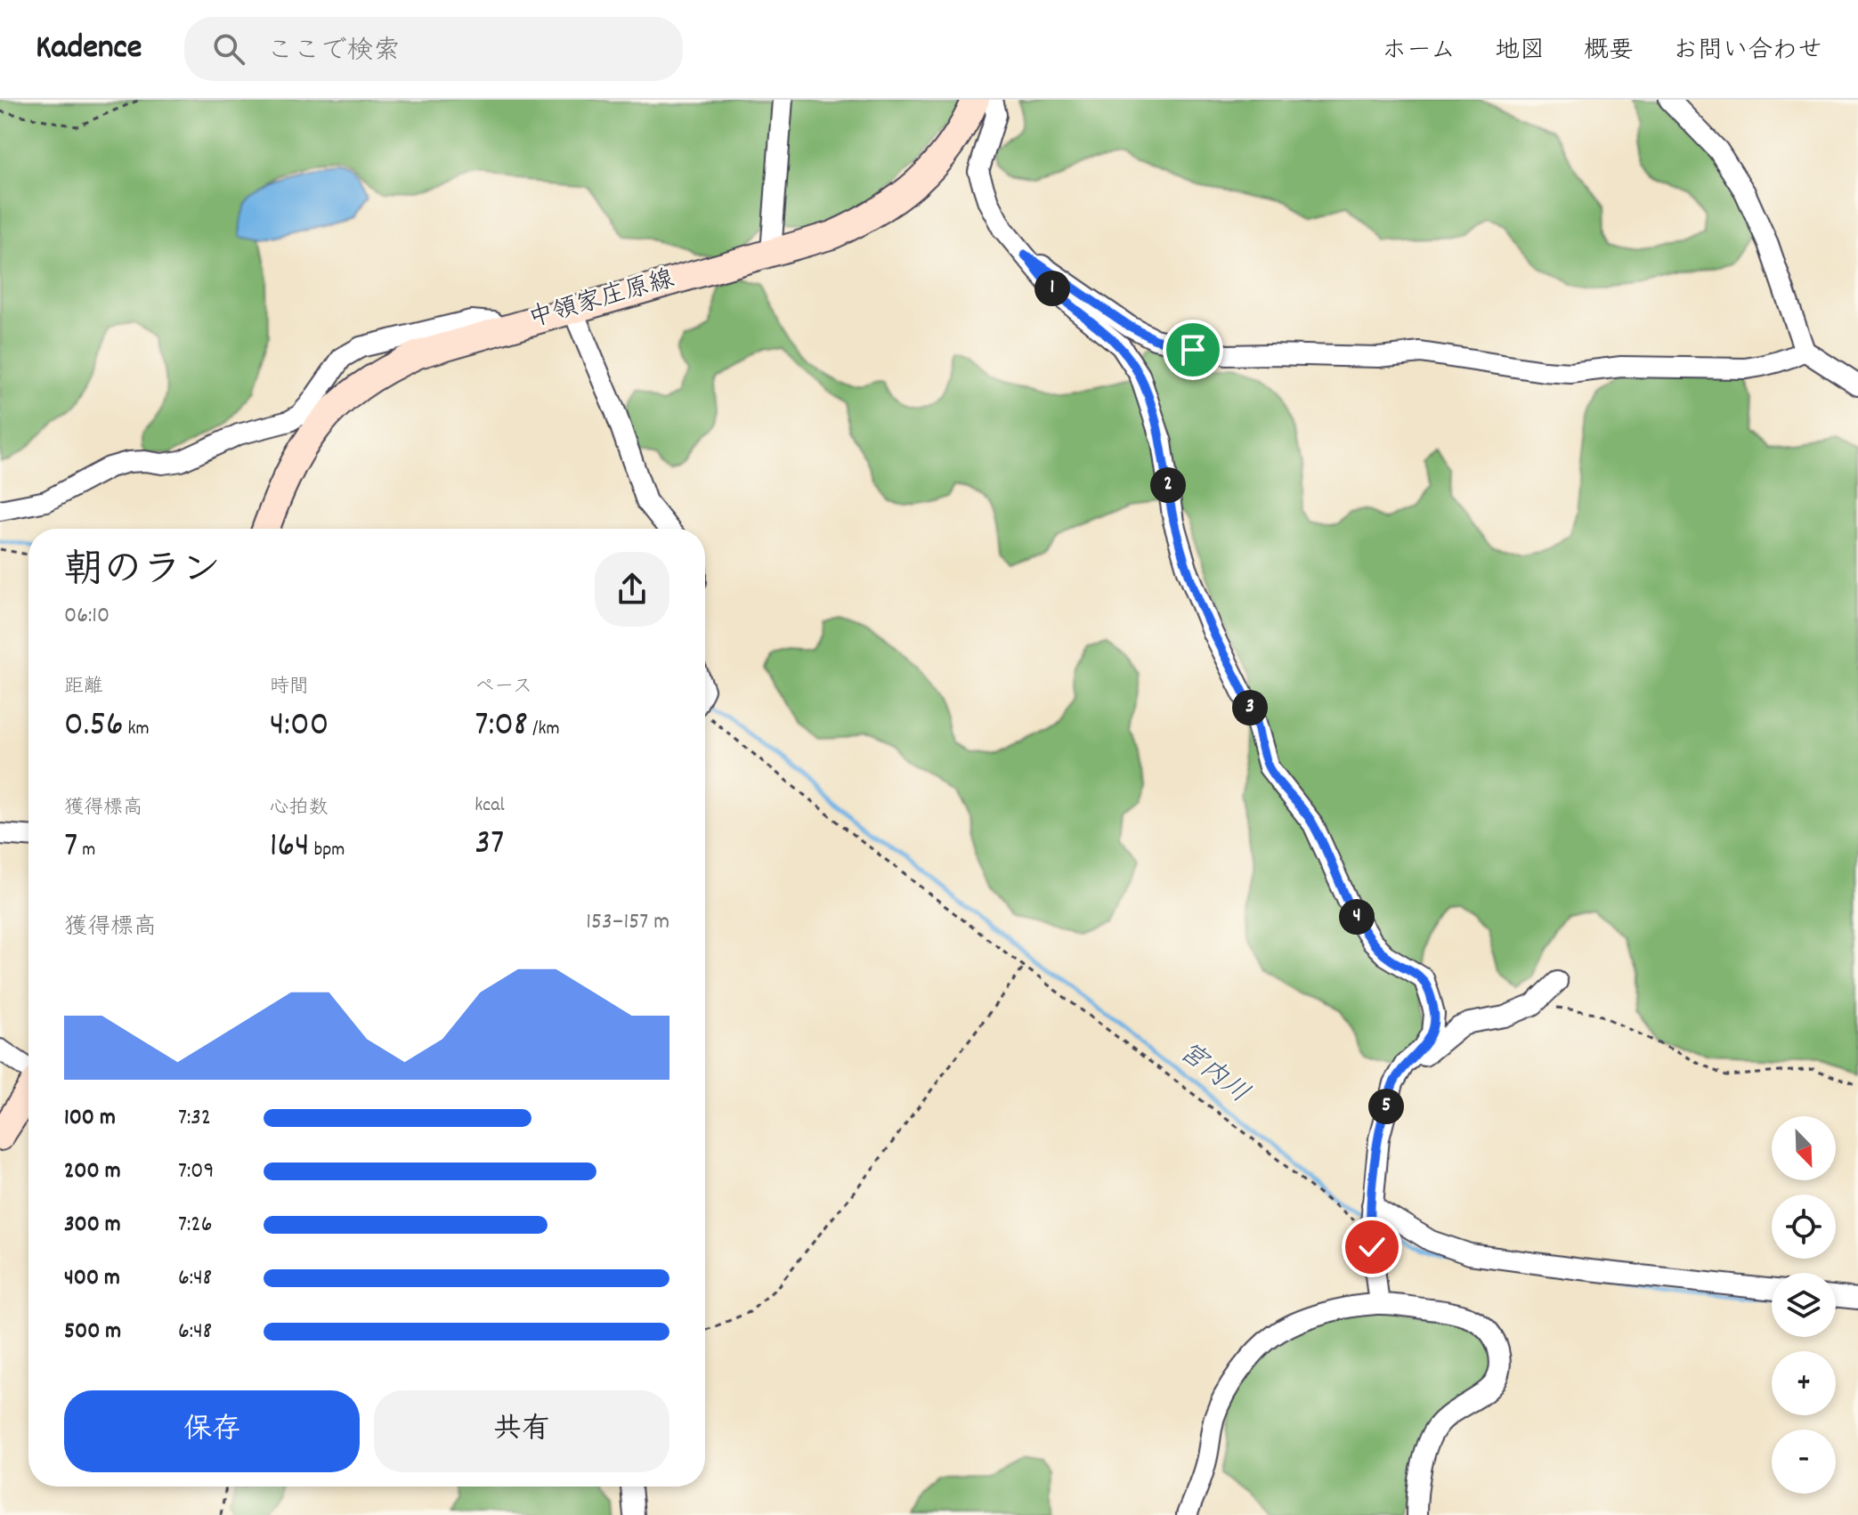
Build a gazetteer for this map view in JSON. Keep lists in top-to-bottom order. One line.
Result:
{"streets":{"main road":["中領家庄原線"]},"water":["宮内川"],"north":"bottom right","page":{"header":"Kadence","search":"ここで検索","nav":["ホーム","地図","概要","お問い合わせ"],"pins":["1","2","3","4","5"],"heading":["朝のラン","06:10"],"stats":[["距離","0.56 km"],["時間","4:00"],["ペース","7:08 /km"],["獲得標高","7 m"],["心拍数","164 bpm"],["kcal","37"]],"chart":["獲得標高","153–157 m"],"list":[{"name":"100 m","note":"7:32"},{"name":"200 m","note":"7:09"},{"name":"300 m","note":"7:26"},{"name":"400 m","note":"6:48"},{"name":"500 m","note":"6:48"}],"map_buttons":["+","−"],"buttons":["保存","共有"]}}
